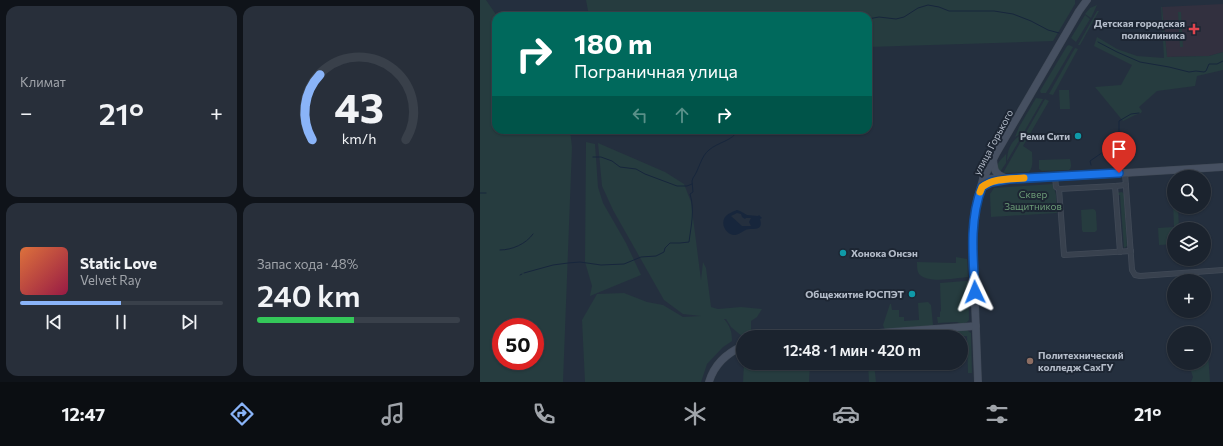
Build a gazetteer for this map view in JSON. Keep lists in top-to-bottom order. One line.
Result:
{"streets":{"street":["улица Горького"]},"parks":["Сквер Защитников"],"places":{"health":["Детская городская поликлиника"],"other":["Реми Сити","Хонока Онсэн","Общежитие ЮСПЭТ","Политехнический колледж СахГУ"]},"page":{"tile":["Климат",["Запас хода · 48%","240 km"]],"turn":["180 m","Пограничная улица"],"heat":["−","21°","+"],"map_buttons":["+","−"],"song":["Static Love","Velvet Ray"],"limit":"50","trip":"12:48 · 1 мин · 420 m","tabs":["12:47","21°"],"gauge":["43","km/h"]}}
